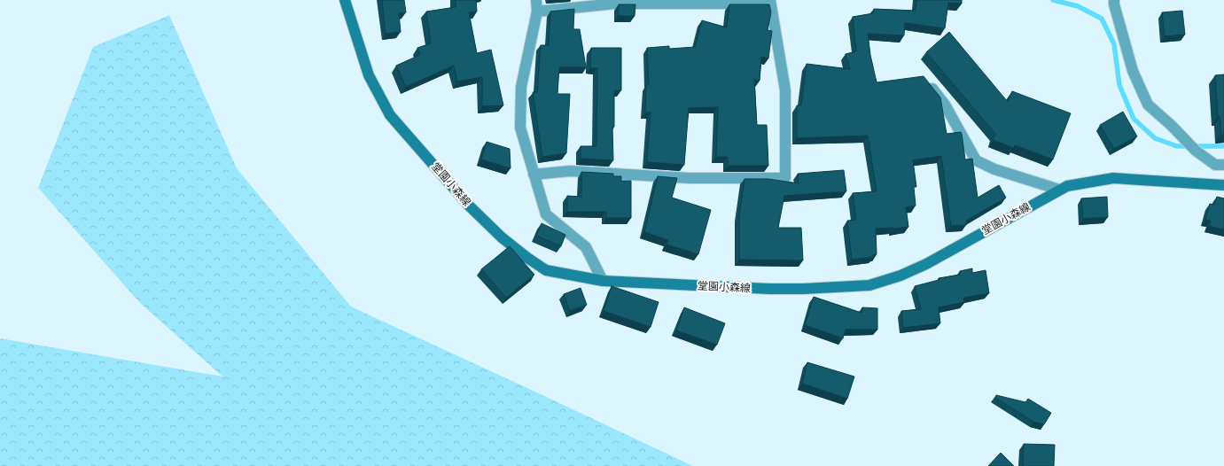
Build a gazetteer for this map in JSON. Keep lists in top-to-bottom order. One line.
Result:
{"streets":{"main road":["堂園小森線"]}}
